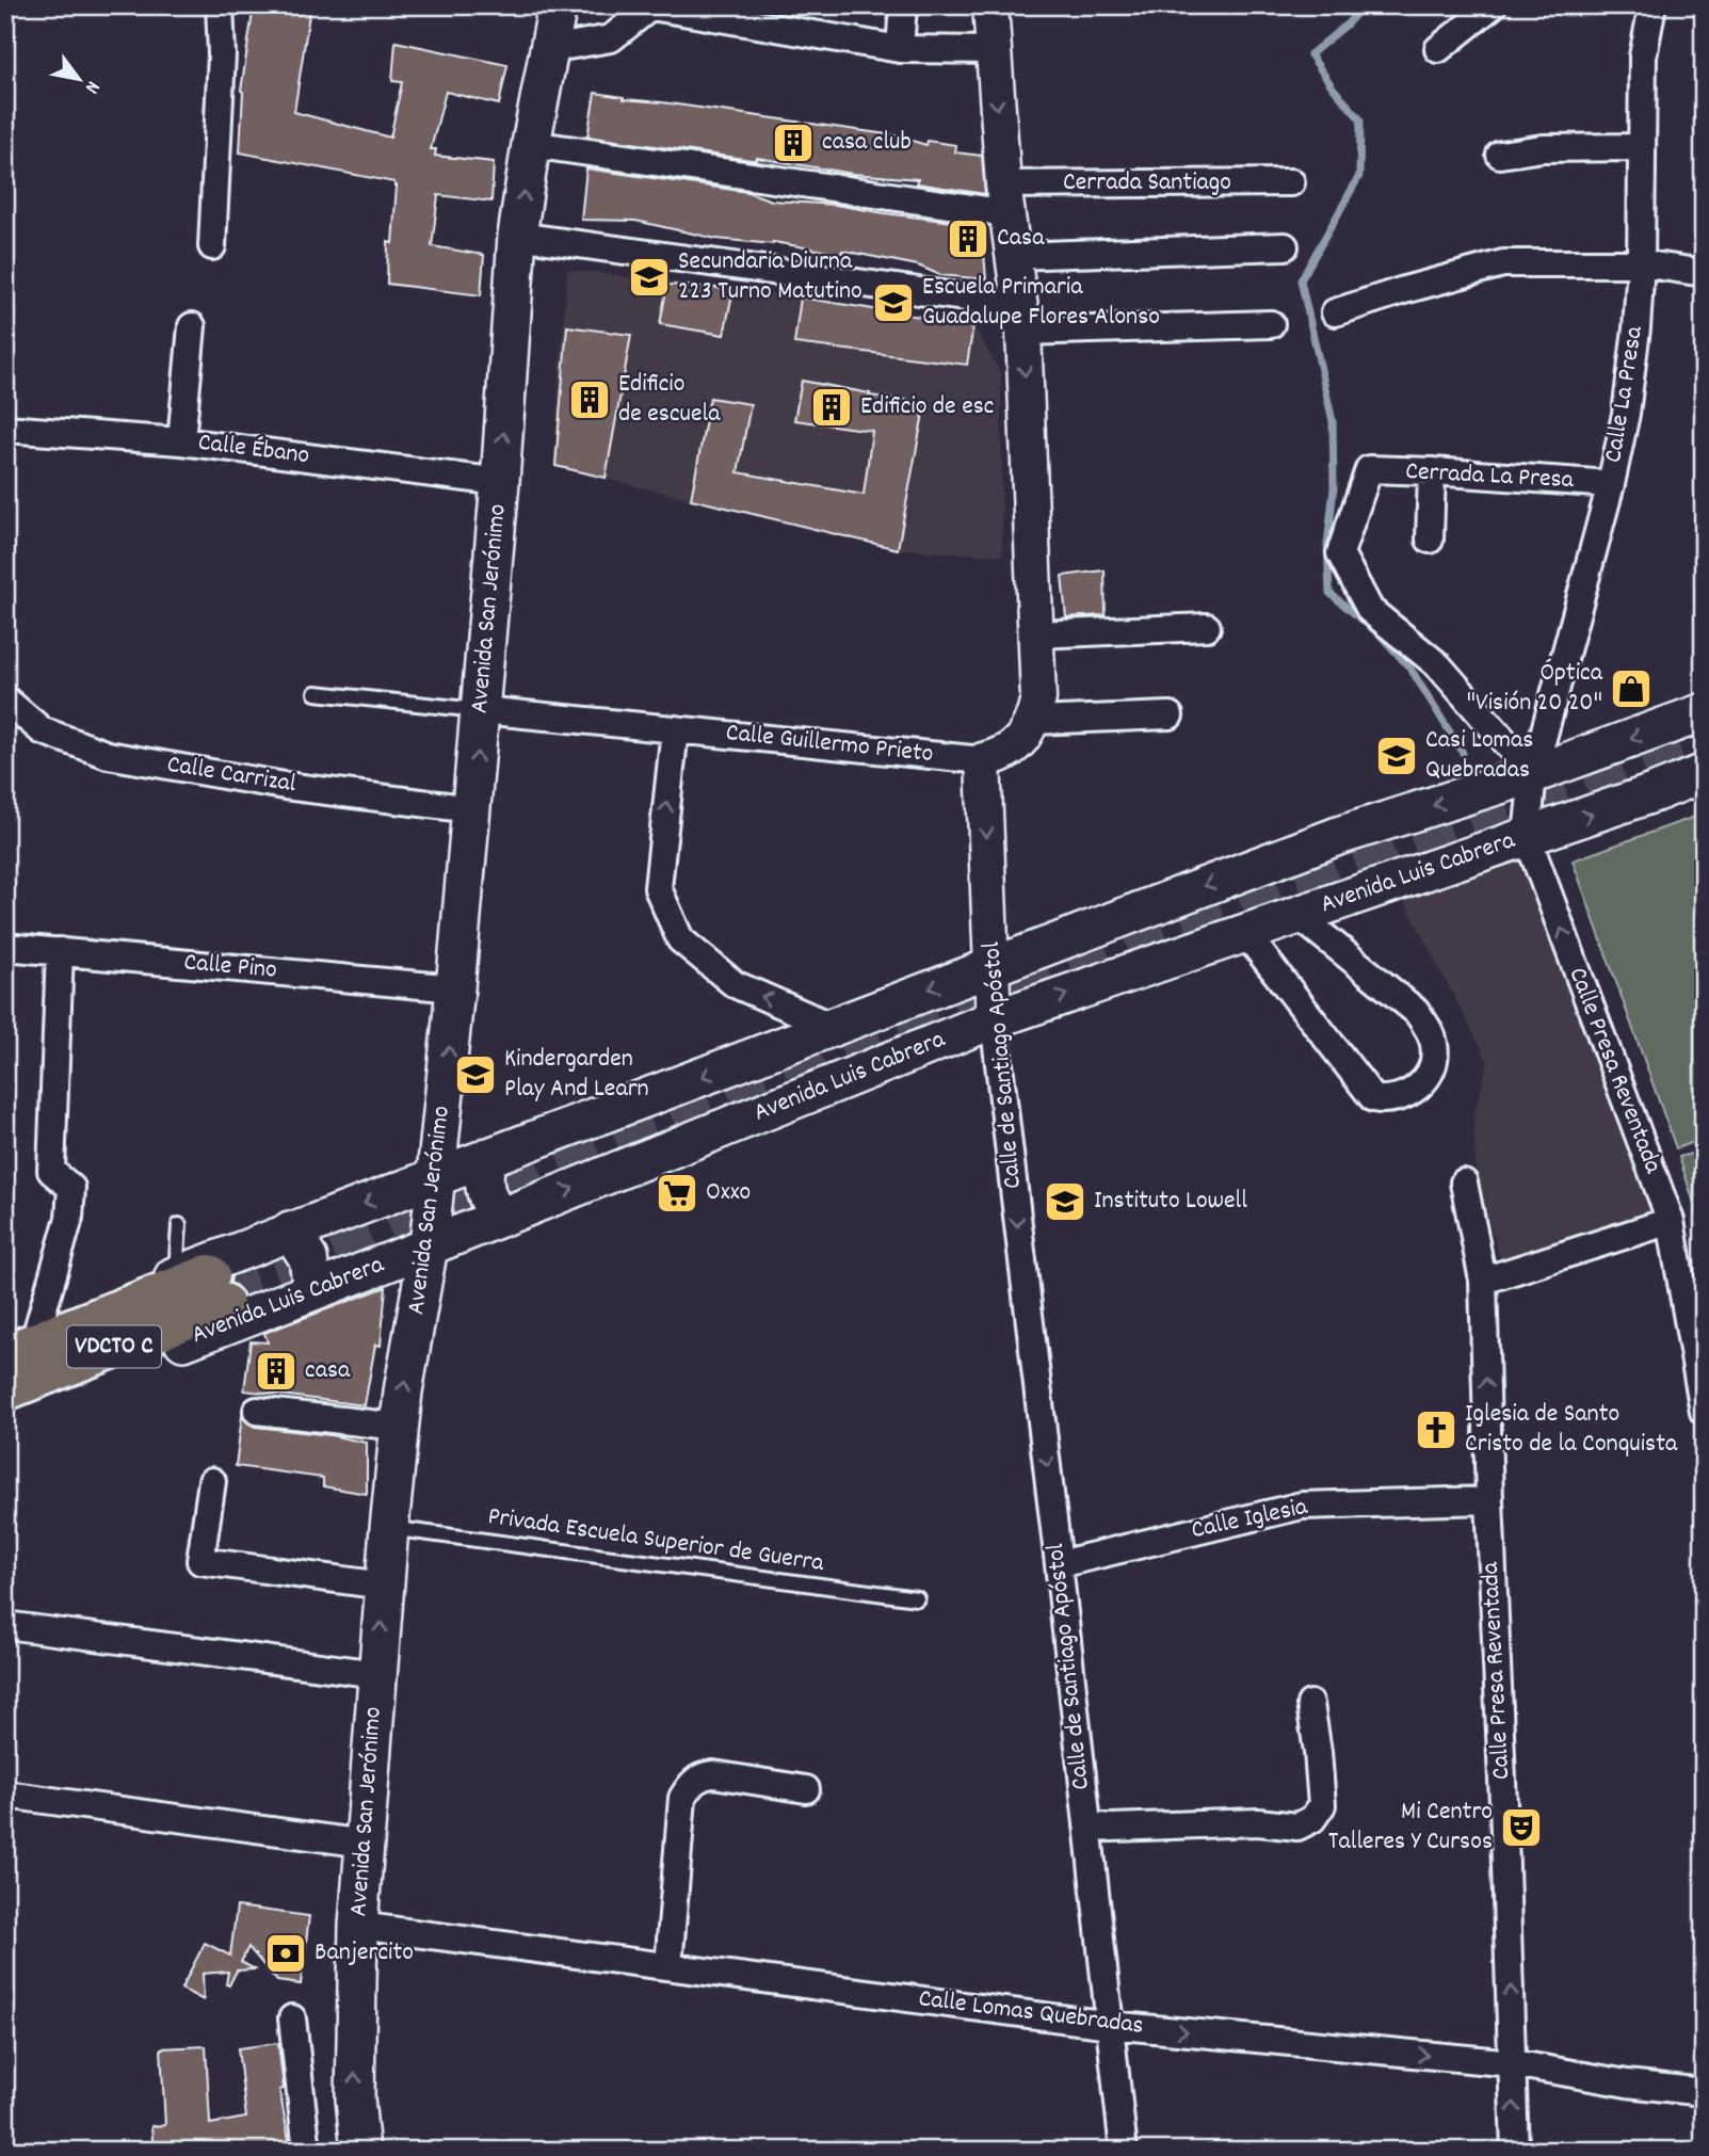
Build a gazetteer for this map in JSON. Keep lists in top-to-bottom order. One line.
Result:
{"streets":{"highway":["VDCTO C"],"main road":["Avenida San Jerónimo","Avenida Luis Cabrera"],"street":["Cerrada Santiago","Calle La Presa","Calle Ébano","Cerrada La Presa","Calle Guillermo Prieto","Calle Carrizal","Calle Pino","Calle de Santiago Apóstol","Calle Presa Reventada","Calle Iglesia","Calle Lomas Quebradas"],"lane":["Privada Escuela Superior de Guerra"]},"crossings":[["Cerrada Santiago","Avenida San Jerónimo"],["Calle La Presa","Cerrada La Presa"],["Calle La Presa","Avenida Luis Cabrera"],["Calle La Presa","Calle Presa Reventada"],["Calle Ébano","Avenida San Jerónimo"],["Cerrada La Presa","Avenida Luis Cabrera"],["Cerrada La Presa","Calle Presa Reventada"],["Avenida San Jerónimo","Calle Guillermo Prieto"],["Avenida San Jerónimo","Calle Carrizal"],["Avenida San Jerónimo","Avenida Luis Cabrera"],["Avenida San Jerónimo","Calle Pino"],["Avenida San Jerónimo","Privada Escuela Superior de Guerra"],["Avenida San Jerónimo","Calle Lomas Quebradas"],["Calle Guillermo Prieto","Calle de Santiago Apóstol"],["Avenida Luis Cabrera","Calle de Santiago Apóstol"],["Avenida Luis Cabrera","Calle Presa Reventada"],["Avenida Luis Cabrera","VDCTO C"],["Calle de Santiago Apóstol","Calle Iglesia"],["Calle de Santiago Apóstol","Calle Lomas Quebradas"],["Calle Presa Reventada","Calle Iglesia"],["Calle Presa Reventada","Calle Lomas Quebradas"]],"one_way":["Avenida San Jerónimo","Calle de Santiago Apóstol","Calle Presa Reventada"],"places":{"building":["casa club","Casa","Edificio de escuela","Edificio de esc","casa"],"school or university":["Secundaria Diurna 223 Turno Matutino","Escuela Primaria Guadalupe Flores Alonso","Casi Lomas Quebradas","Kindergarden Play And Learn","Instituto Lowell"],"shop":["Óptica \"Visión 20 20\""],"supermarket":["Oxxo"],"church":["Iglesia de Santo Cristo de la Conquista"],"theatre":["Mi Centro Talleres Y Cursos"],"bank":["Banjercito"]},"north":"bottom right"}
